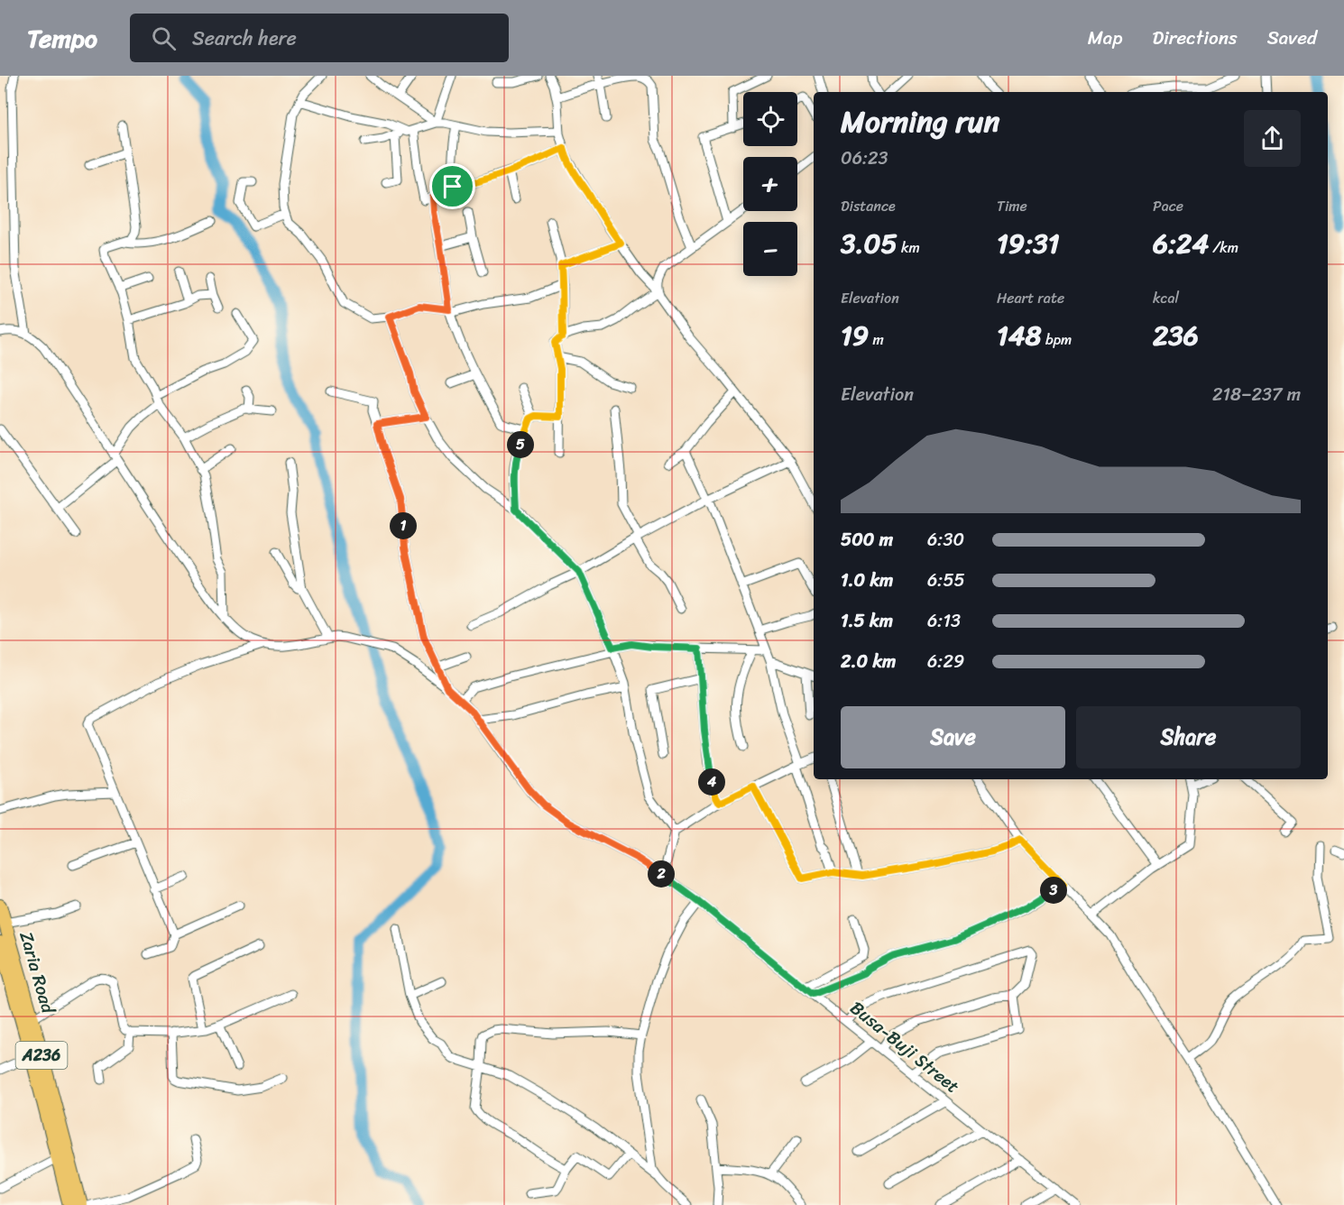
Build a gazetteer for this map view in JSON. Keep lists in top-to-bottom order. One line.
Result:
{"streets":{"highway":["Zaria Road","A236"],"street":["Busa-Buji Street"]},"crossings":[["Zaria Road","A236"]],"page":{"header":"Tempo","search":"Search here","nav":["Map","Directions","Saved"],"map_buttons":["+","−"],"heading":["Morning run","06:23"],"stats":[["Distance","3.05 km"],["Time","19:31"],["Pace","6:24 /km"],["Elevation","19 m"],["Heart rate","148 bpm"],["kcal","236"]],"chart":["Elevation","218–237 m"],"pins":["5","1","4","2","3"],"list":[{"name":"500 m","note":"6:30"},{"name":"1.0 km","note":"6:55"},{"name":"1.5 km","note":"6:13"},{"name":"2.0 km","note":"6:29"}],"buttons":["Save","Share"]}}
